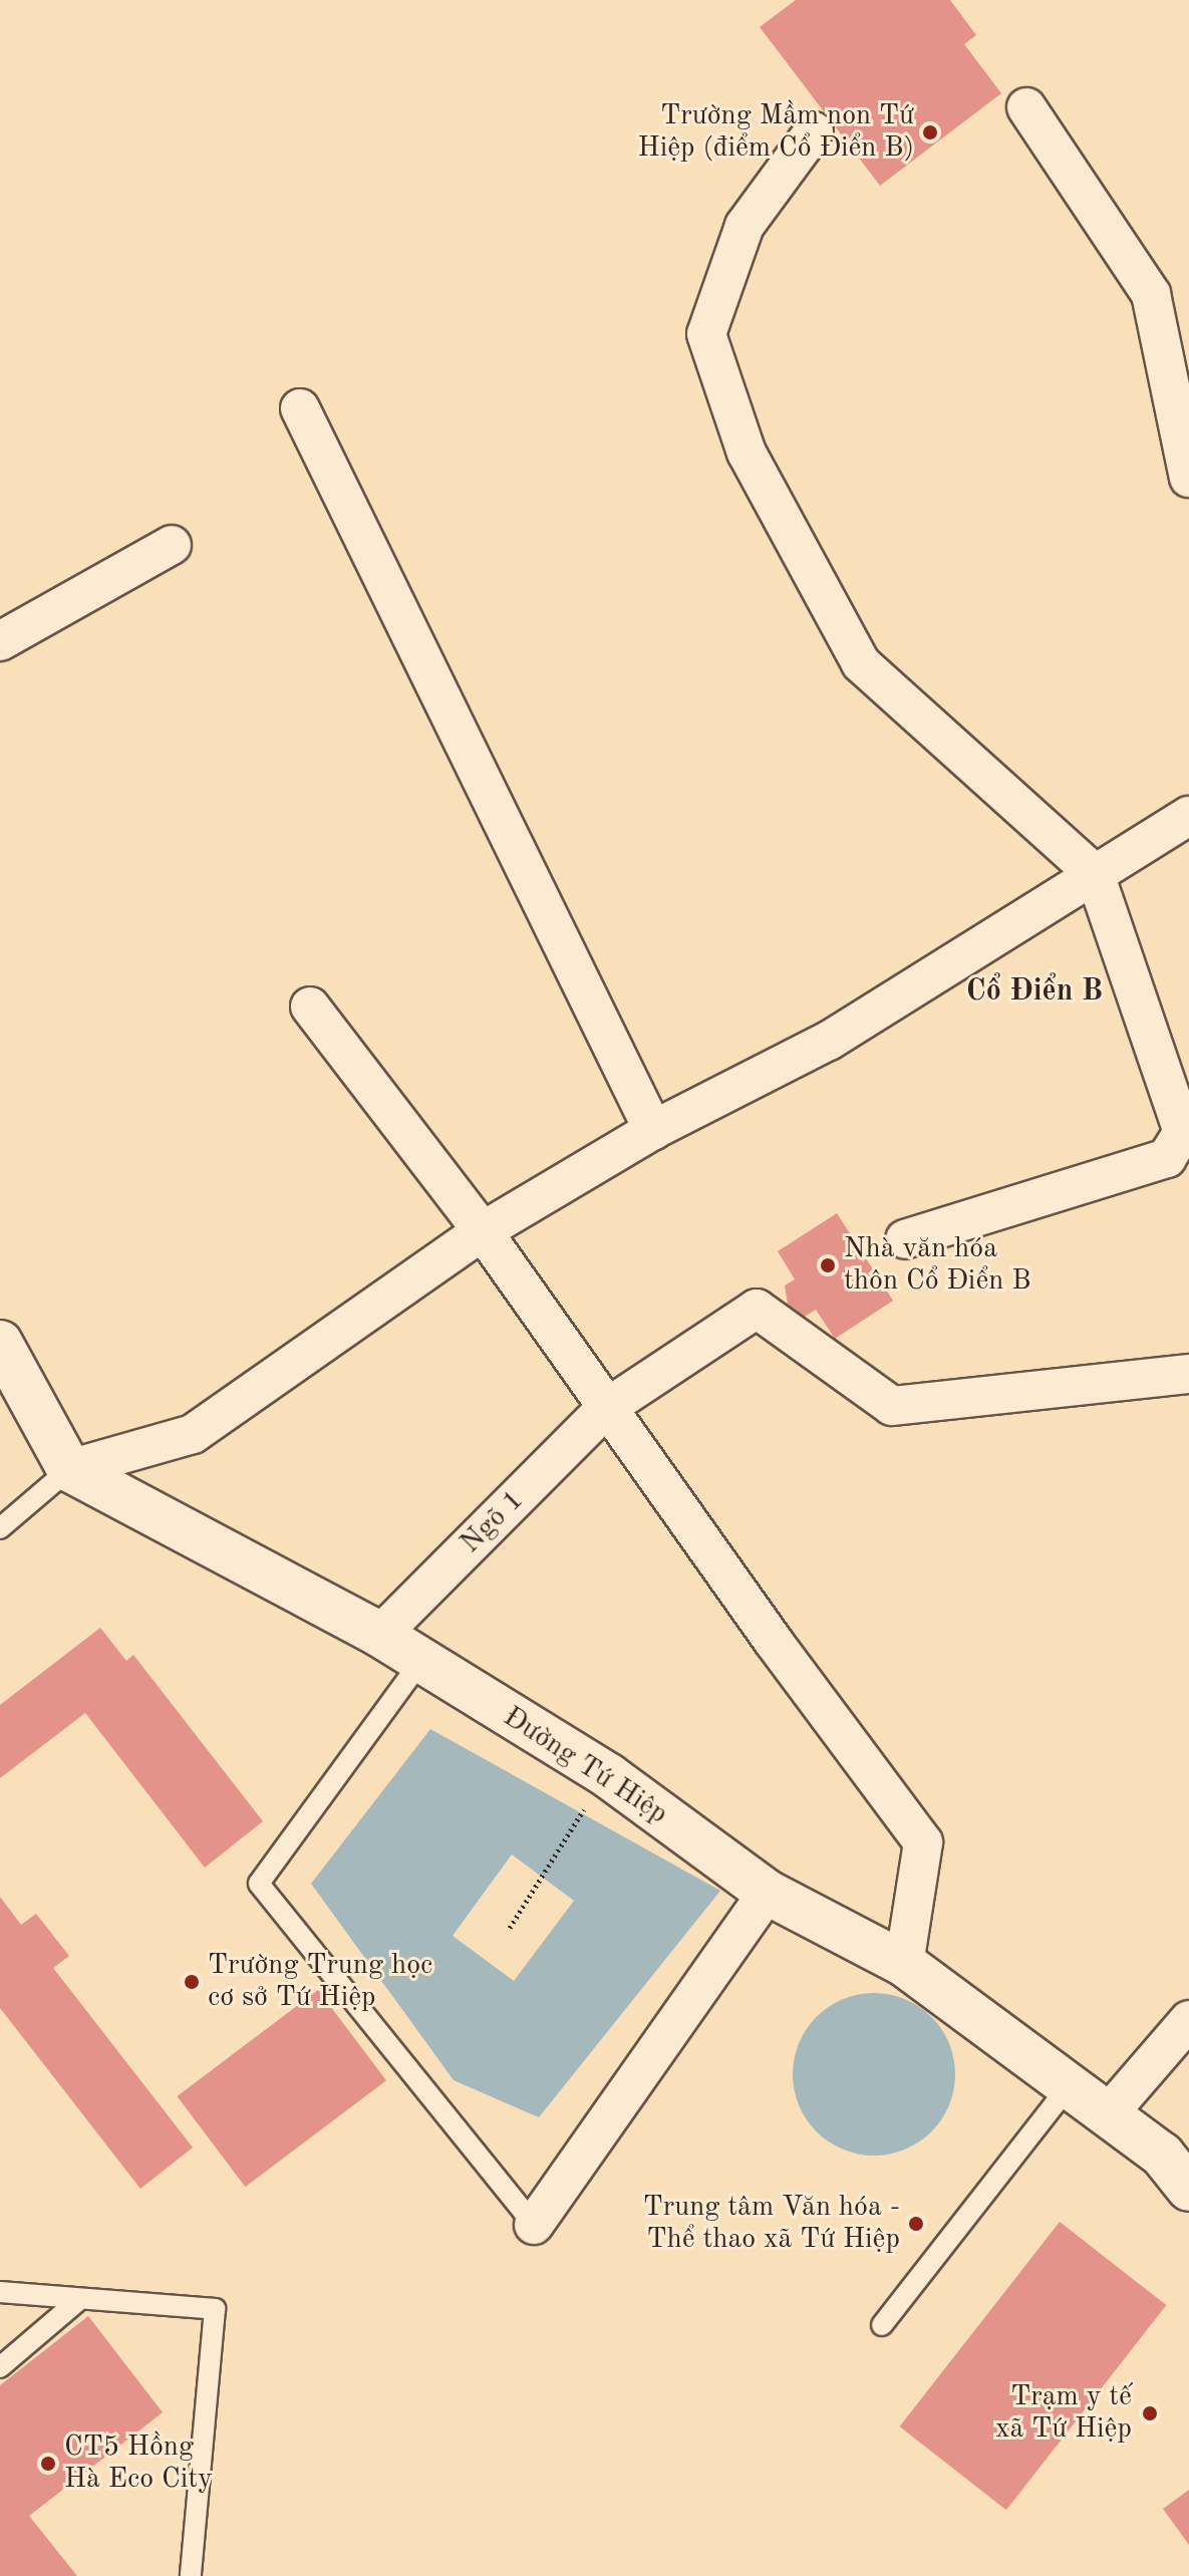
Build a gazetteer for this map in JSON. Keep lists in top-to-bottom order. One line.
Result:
{"streets":{"street":["Ngõ 1","Đường Tứ Hiệp"]},"crossings":[["Ngõ 1","Đường Tứ Hiệp"]],"districts":["Cổ Điển B"],"places":["Trường Mầm non Tứ Hiệp (điểm Cổ Điển B)","Nhà văn hóa thôn Cổ Điển B","Trường Trung học cơ sở Tứ Hiệp","Trung tâm Văn hóa - Thể thao xã Tứ Hiệp","Trạm y tế xã Tứ Hiệp","CT5 Hồng Hà Eco City"]}
